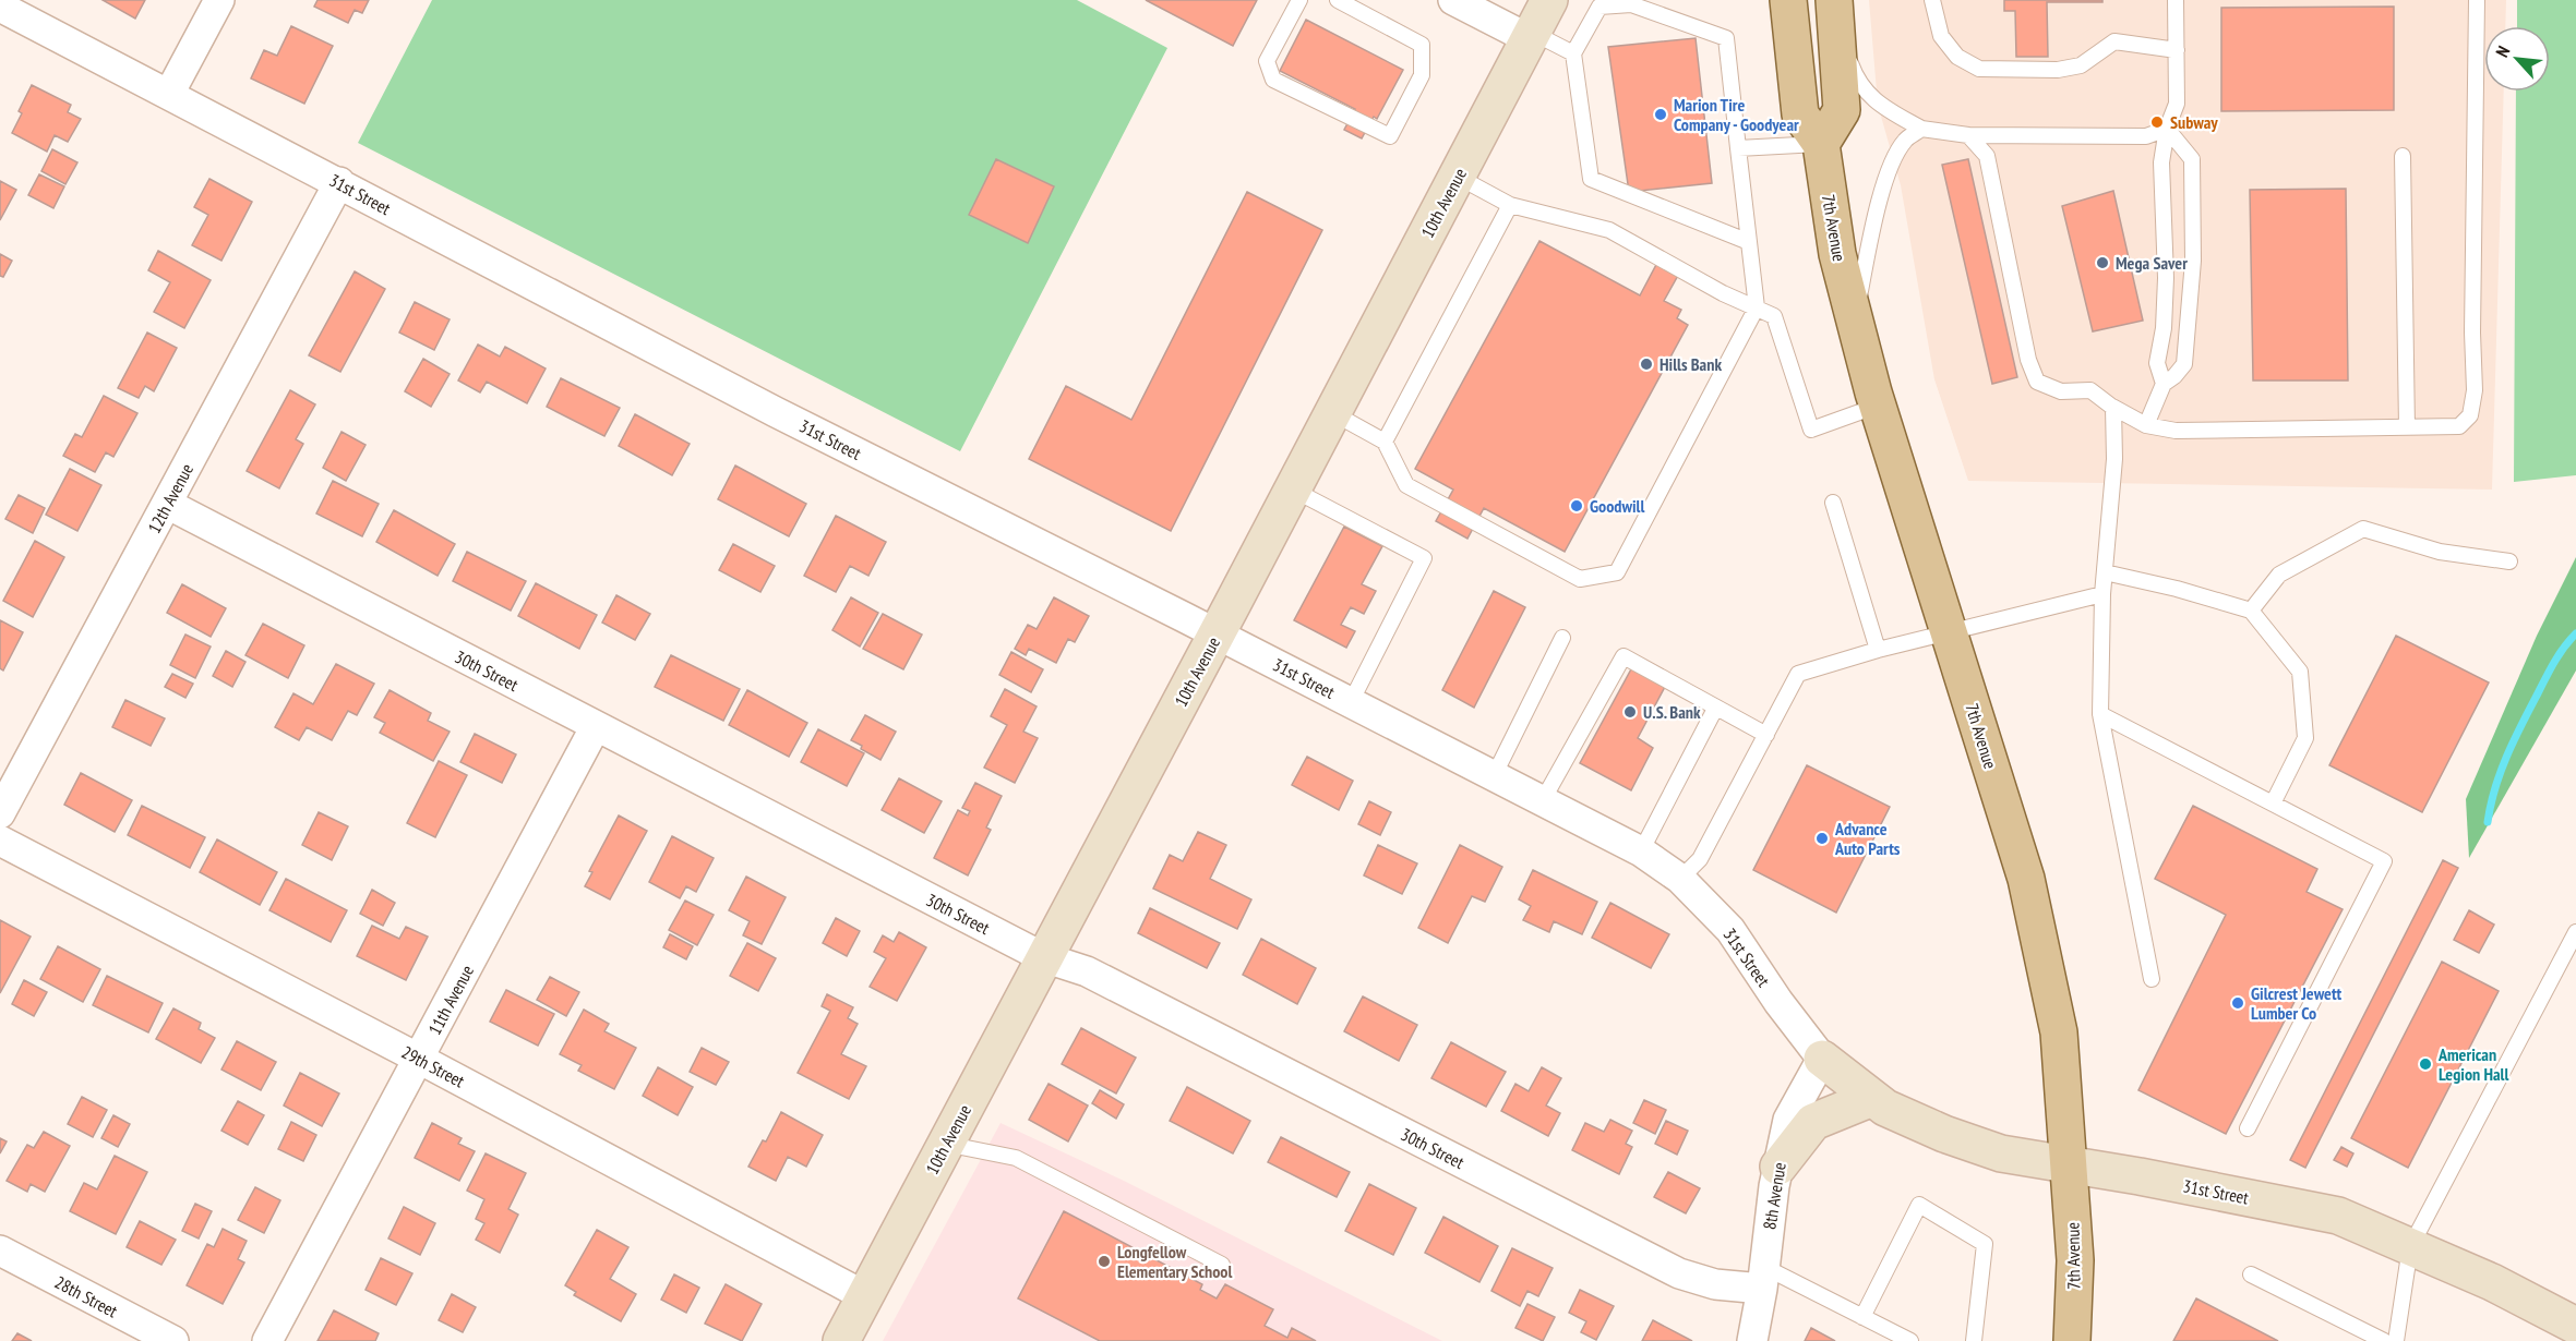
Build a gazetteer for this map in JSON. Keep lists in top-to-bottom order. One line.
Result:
{"streets":{"main road":["7th Avenue"],"street":["31st Street","10th Avenue","12th Avenue","30th Street","11th Avenue","29th Street","8th Avenue","28th Street"]},"crossings":[["31st Street","10th Avenue"],["31st Street","7th Avenue"],["31st Street","12th Avenue"],["31st Street","8th Avenue"],["10th Avenue","30th Street"],["10th Avenue","29th Street"],["12th Avenue","30th Street"],["30th Street","11th Avenue"],["30th Street","8th Avenue"],["11th Avenue","29th Street"]],"places":["Marion Tire Company - Goodyear","Subway","Mega Saver","Hills Bank","Goodwill","U.S. Bank","Advance Auto Parts","Gilcrest Jewett Lumber Co","American Legion Hall","Longfellow Elementary School"],"north":"top left"}
